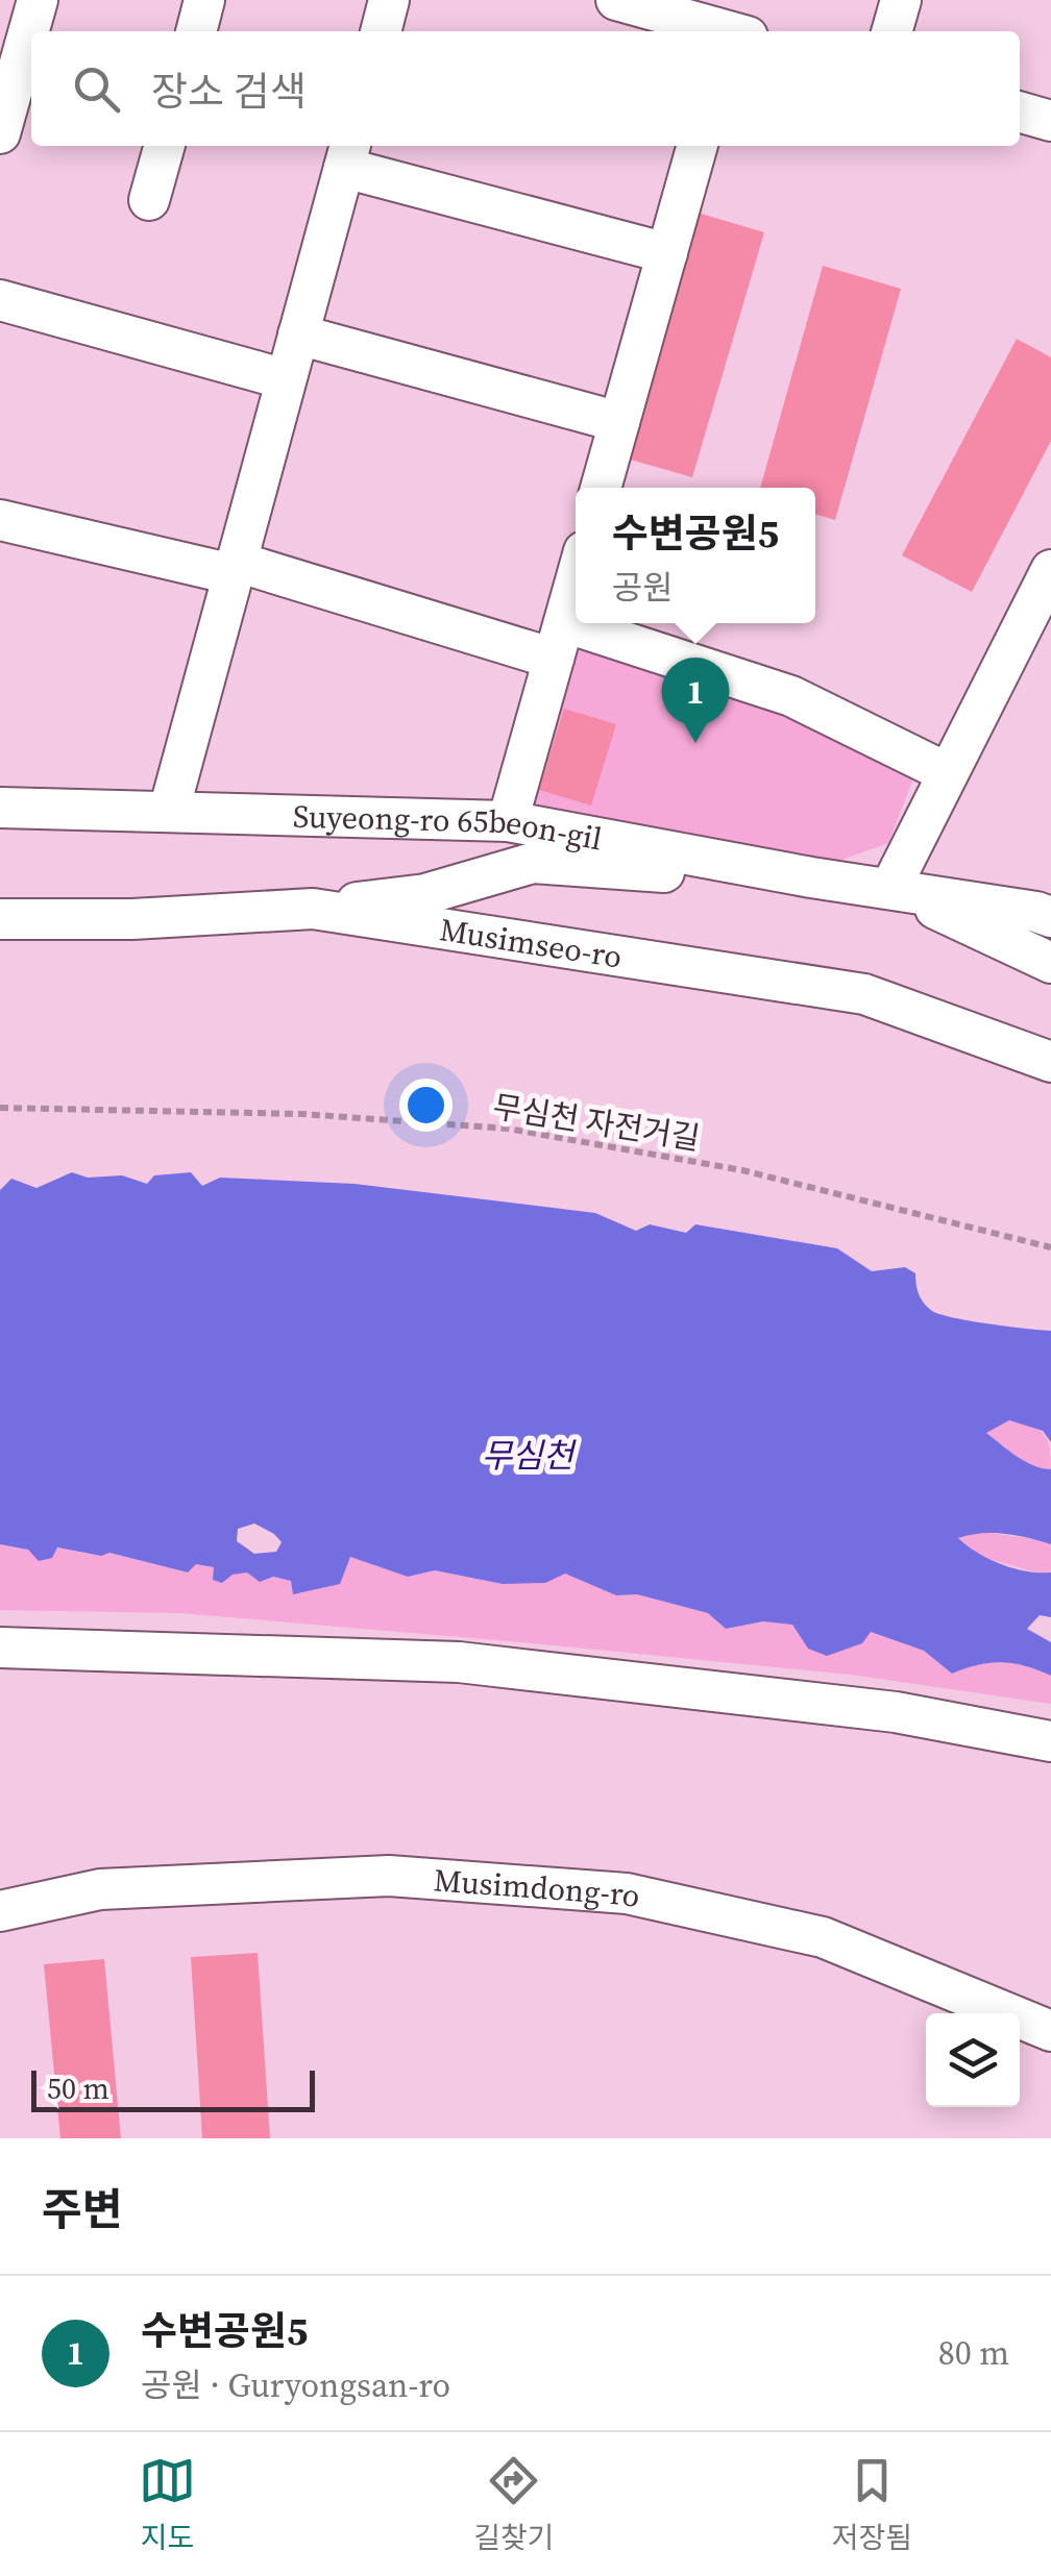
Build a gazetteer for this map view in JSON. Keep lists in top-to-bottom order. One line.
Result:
{"streets":{"street":["Suyeong-ro 65beon-gil","Musimseo-ro","Musimdong-ro"],"path":["무심천 자전거길"]},"water":["무심천"],"scale_bar":"50 m","page":{"search":"장소 검색","popup":["수변공원5","공원"],"pins":"1","scale":"50 m","heading":"주변","list":[{"mark":"1","name":"수변공원5","note":"공원 · Guryongsan-ro","value":"80 m"}],"nav":["지도","길찾기","저장됨"]}}
